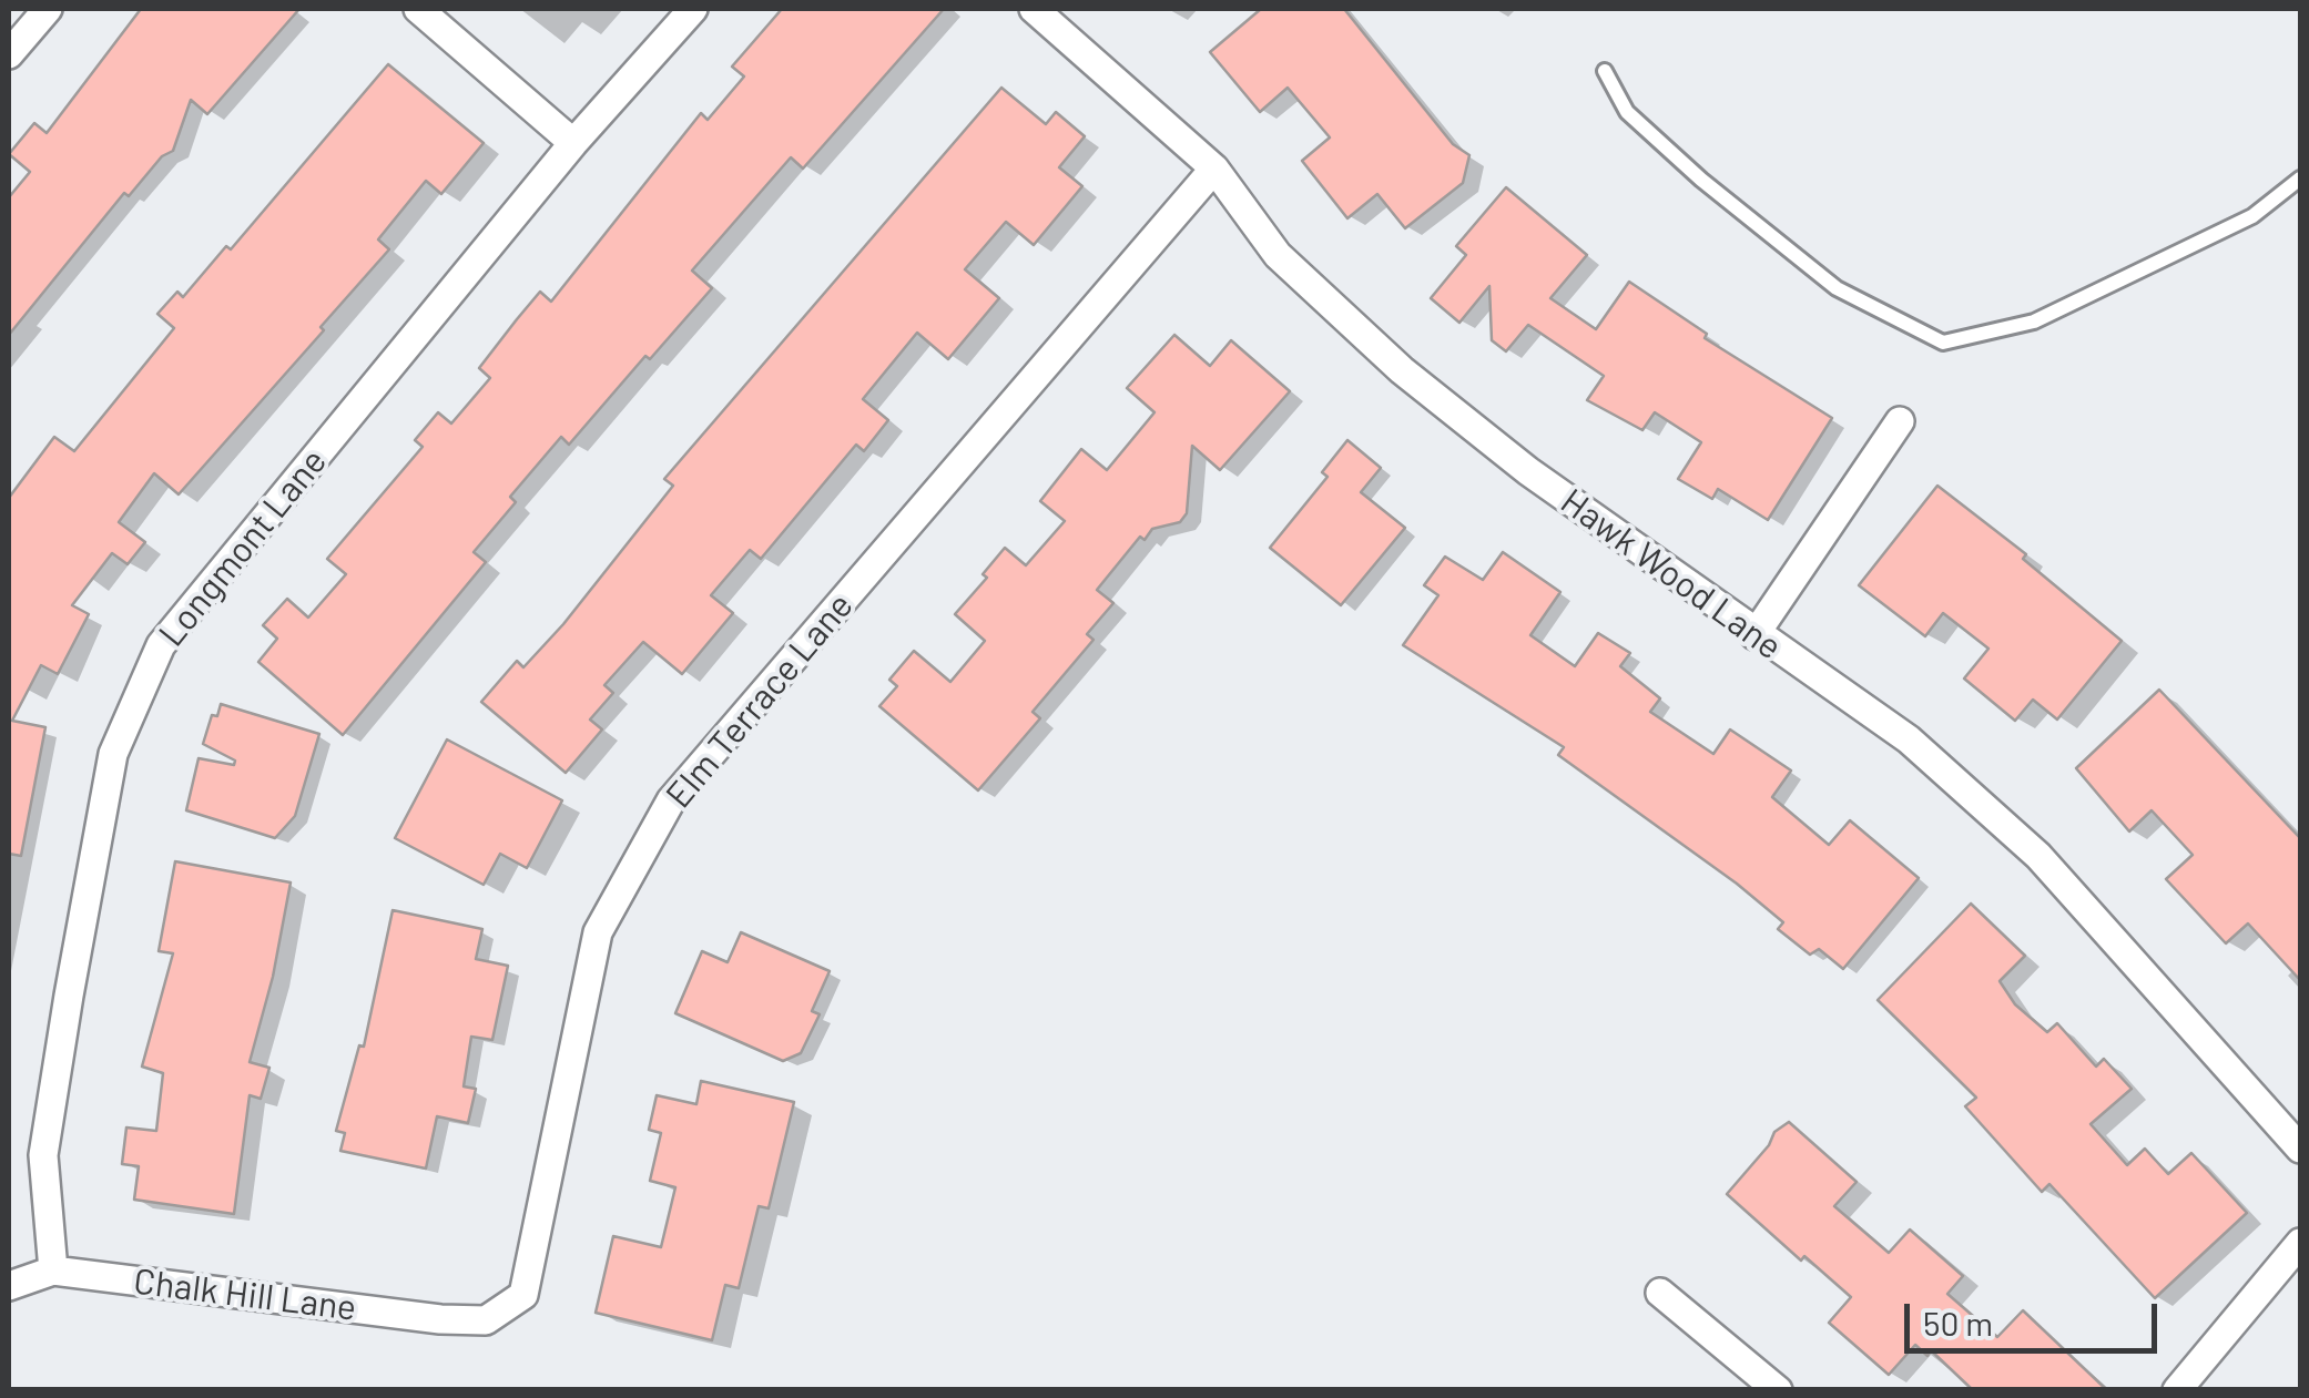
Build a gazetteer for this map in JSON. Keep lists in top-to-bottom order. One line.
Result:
{"streets":{"street":["Longmont Lane","Hawk Wood Lane","Elm Terrace Lane","Chalk Hill Lane"]},"crossings":[["Longmont Lane","Chalk Hill Lane"],["Hawk Wood Lane","Elm Terrace Lane"],["Elm Terrace Lane","Chalk Hill Lane"]],"scale_bar":"50 m"}
